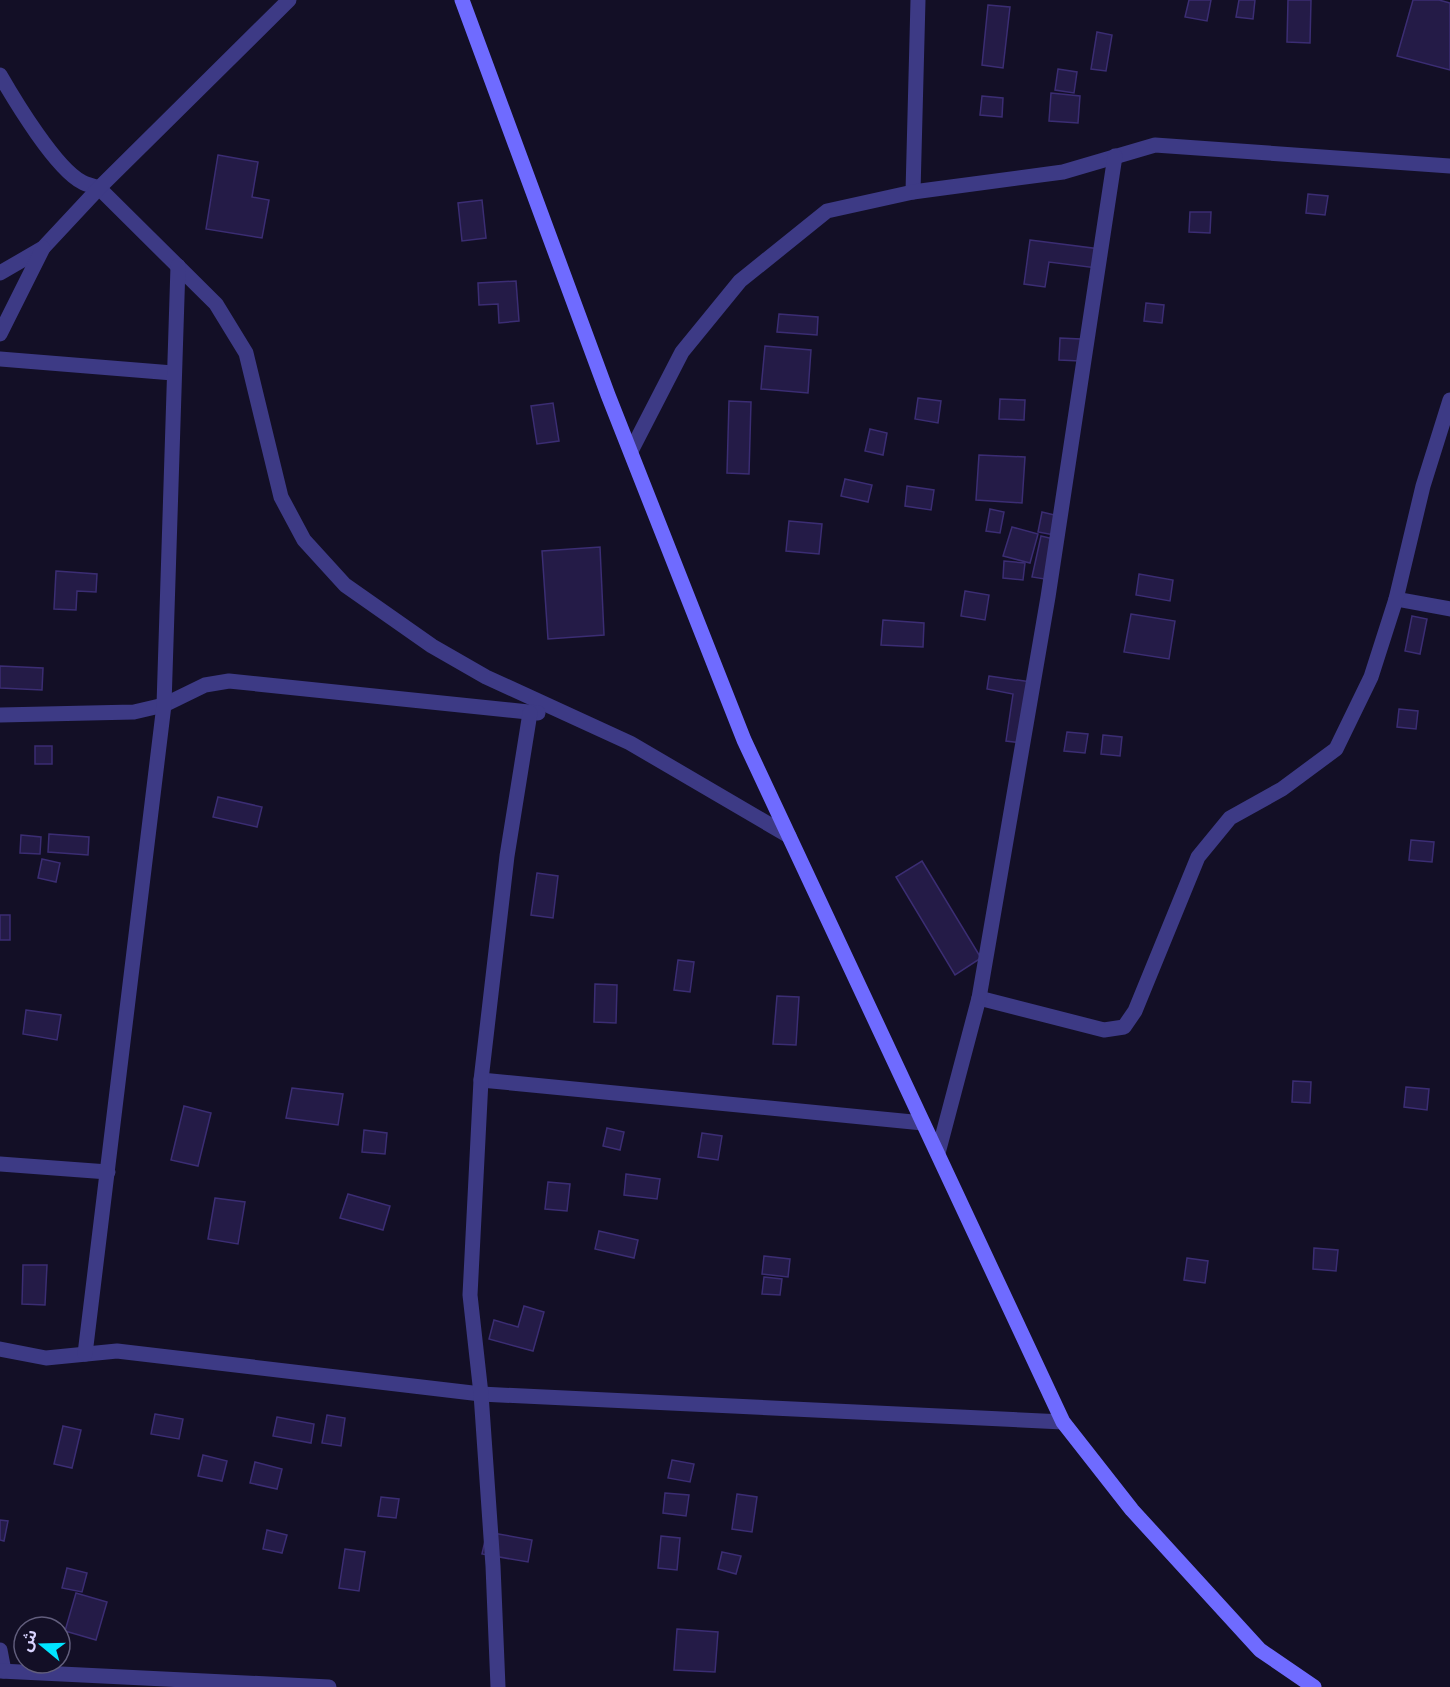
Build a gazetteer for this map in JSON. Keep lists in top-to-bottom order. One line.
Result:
{"north":"left"}
